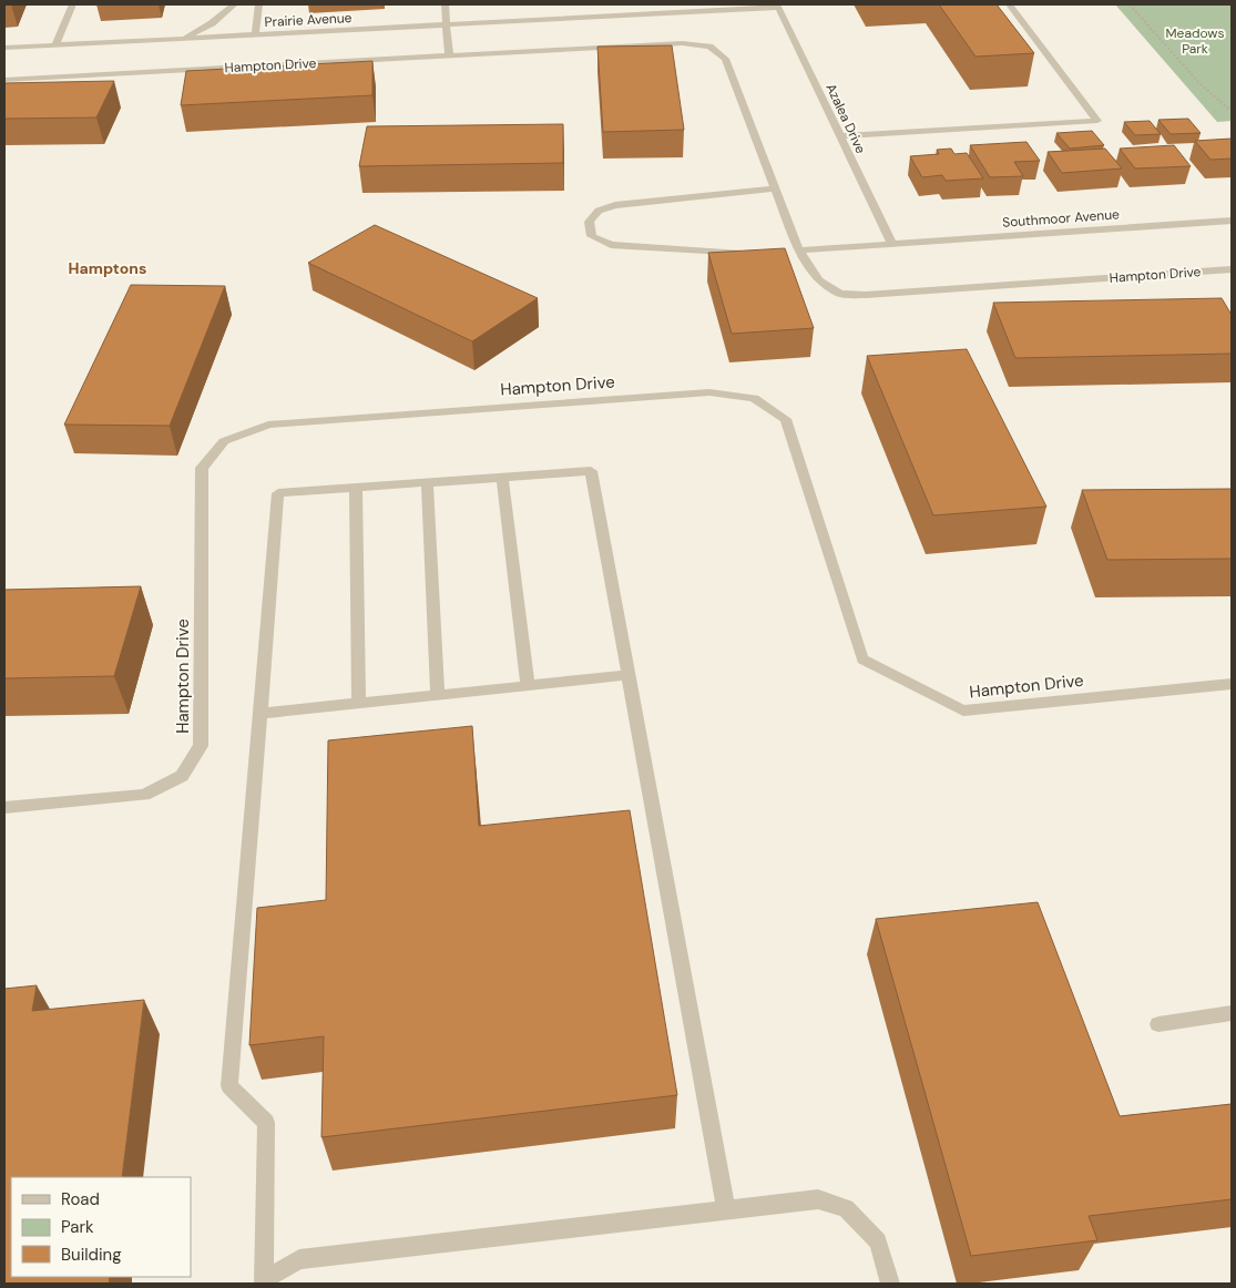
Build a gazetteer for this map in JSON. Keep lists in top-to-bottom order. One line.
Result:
{"streets":{"street":["Prairie Avenue","Hampton Drive","Azalea Drive","Southmoor Avenue"]},"crossings":[["Prairie Avenue","Azalea Drive"],["Azalea Drive","Southmoor Avenue"]],"districts":["Hamptons"],"parks":["Meadows Park"],"legend":["Road","Park","Building"]}
